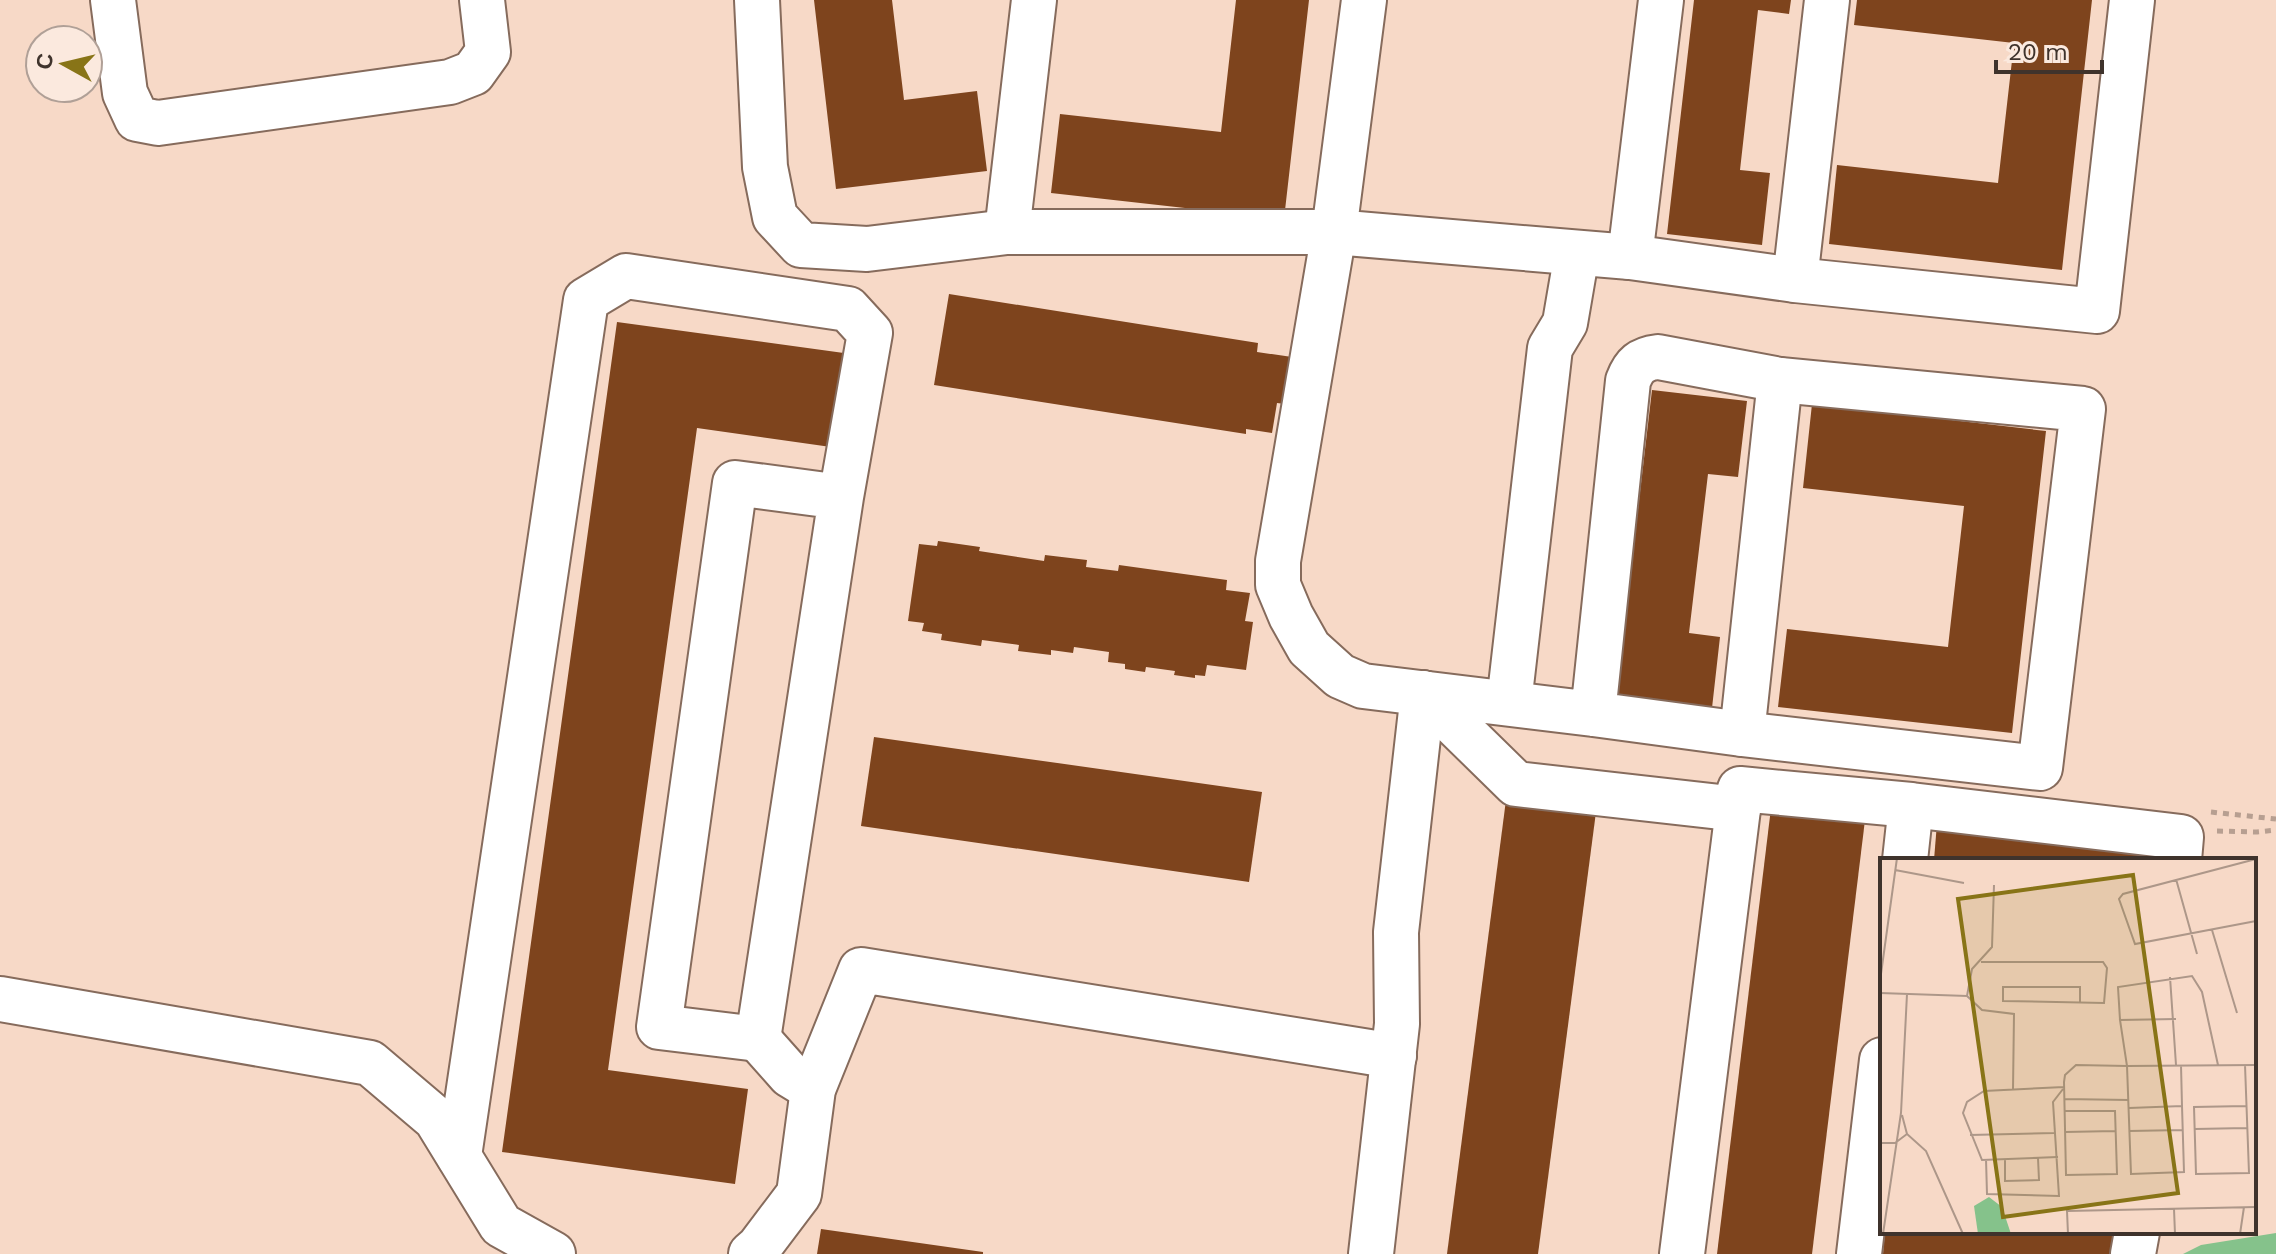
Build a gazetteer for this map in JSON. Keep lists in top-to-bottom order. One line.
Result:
{"scale_bar":"20 m","north":"left"}
